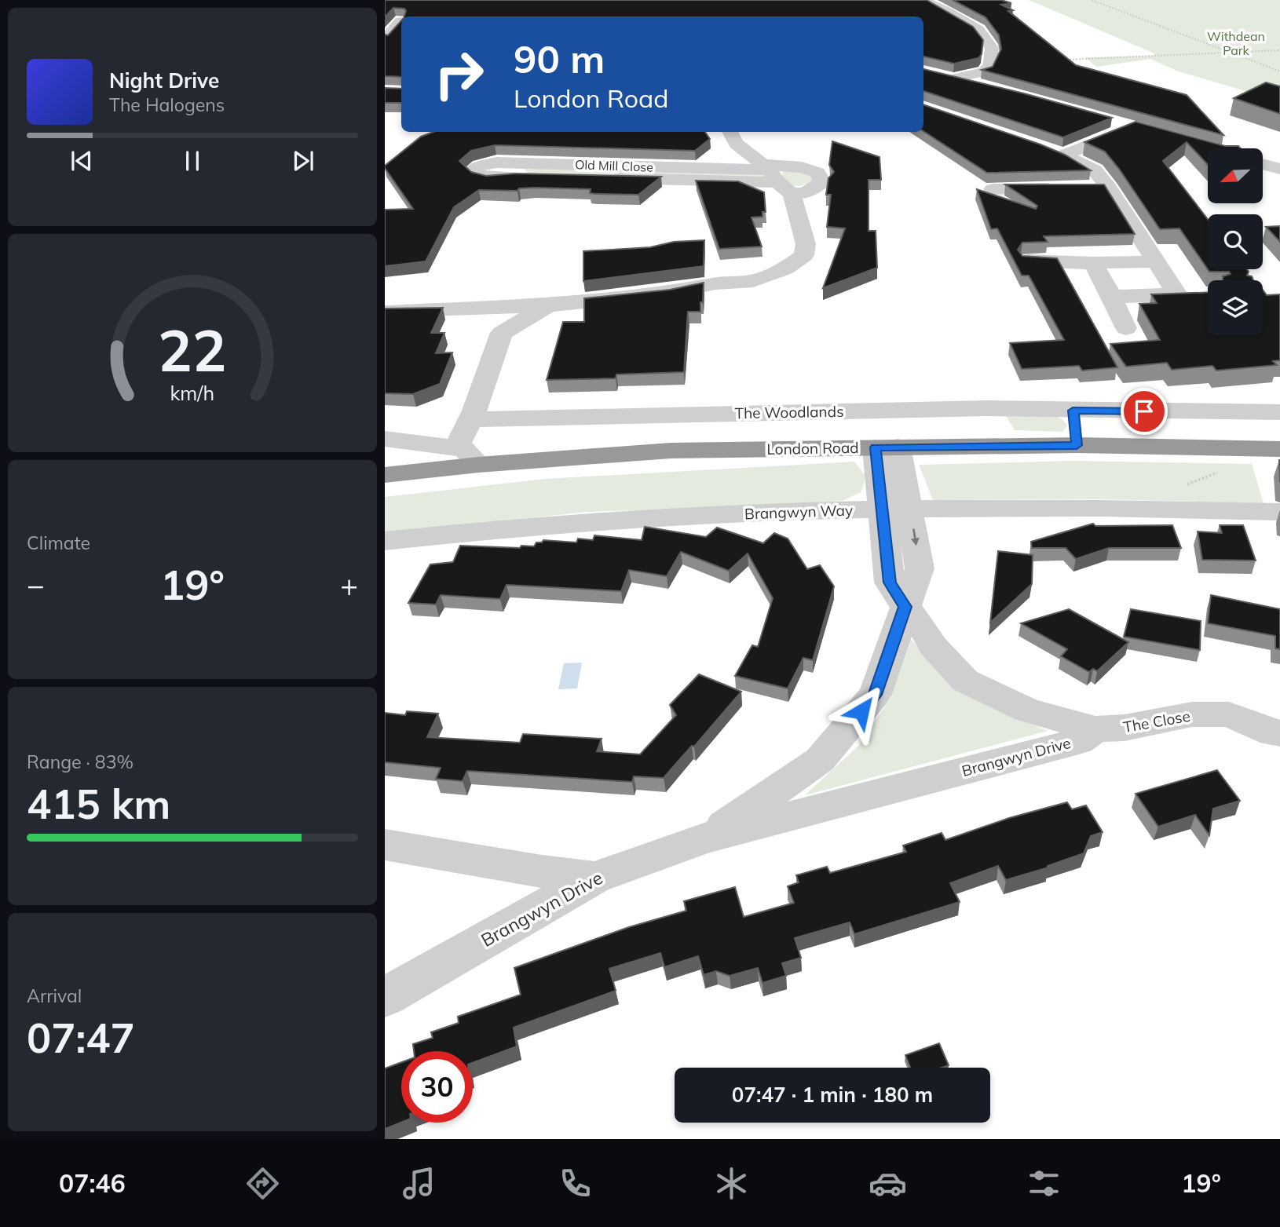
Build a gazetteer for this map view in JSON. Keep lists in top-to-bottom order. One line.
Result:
{"streets":{"highway":["London Road"],"street":["Old Mill Close","The Woodlands","Brangwyn Way","The Close","Brangwyn Drive"]},"crossings":[["London Road","Brangwyn Drive"],["Brangwyn Way","Brangwyn Drive"],["The Close","Brangwyn Drive"]],"parks":["Withdean Park"],"north":"bottom left","page":{"turn":["90 m","London Road"],"song":["Night Drive","The Halogens"],"tile":["Climate",["Range · 83%","415 km"],["Arrival","07:47"]],"heat":["−","19°","+"],"limit":"30","trip":"07:47 · 1 min · 180 m","tabs":["07:46","19°"],"gauge":["22","km/h"]}}
